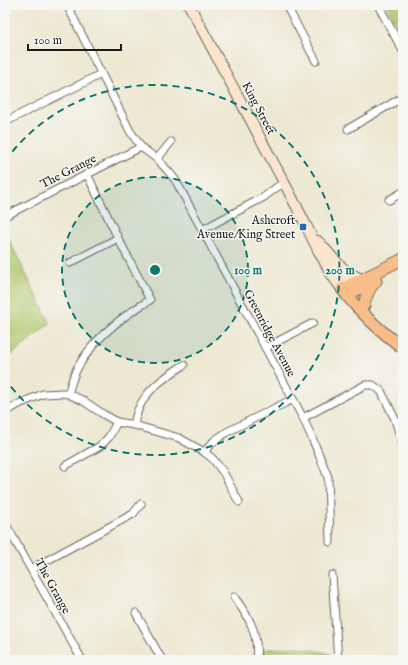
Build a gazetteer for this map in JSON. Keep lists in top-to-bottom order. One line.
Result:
{"streets":{"main road":["King Street"],"street":["The Grange","Greenridge Avenue"]},"crossings":[["The Grange","Greenridge Avenue"]],"places":{"transit":["Ashcroft Avenue/King Street"]},"scale_bar":"100 m","rings":["100 m","200 m"]}
